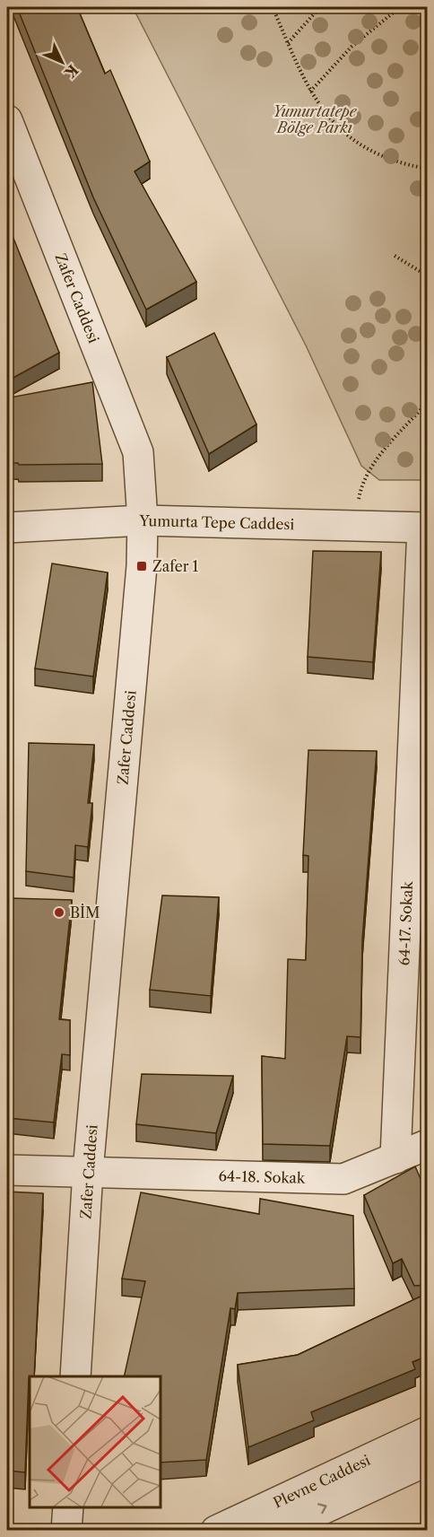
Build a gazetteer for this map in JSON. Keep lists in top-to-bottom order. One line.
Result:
{"streets":{"street":["Zafer Caddesi","Yumurta Tepe Caddesi","64-17. Sokak","64-18. Sokak","Plevne Caddesi"]},"crossings":[["Zafer Caddesi","Yumurta Tepe Caddesi"],["Zafer Caddesi","64-18. Sokak"],["Yumurta Tepe Caddesi","64-17. Sokak"],["64-17. Sokak","64-18. Sokak"]],"parks":["Yumurtatepe Bölge Parkı"],"places":{"transit":["Zafer 1"],"other":["BİM"]},"north":"bottom right"}
